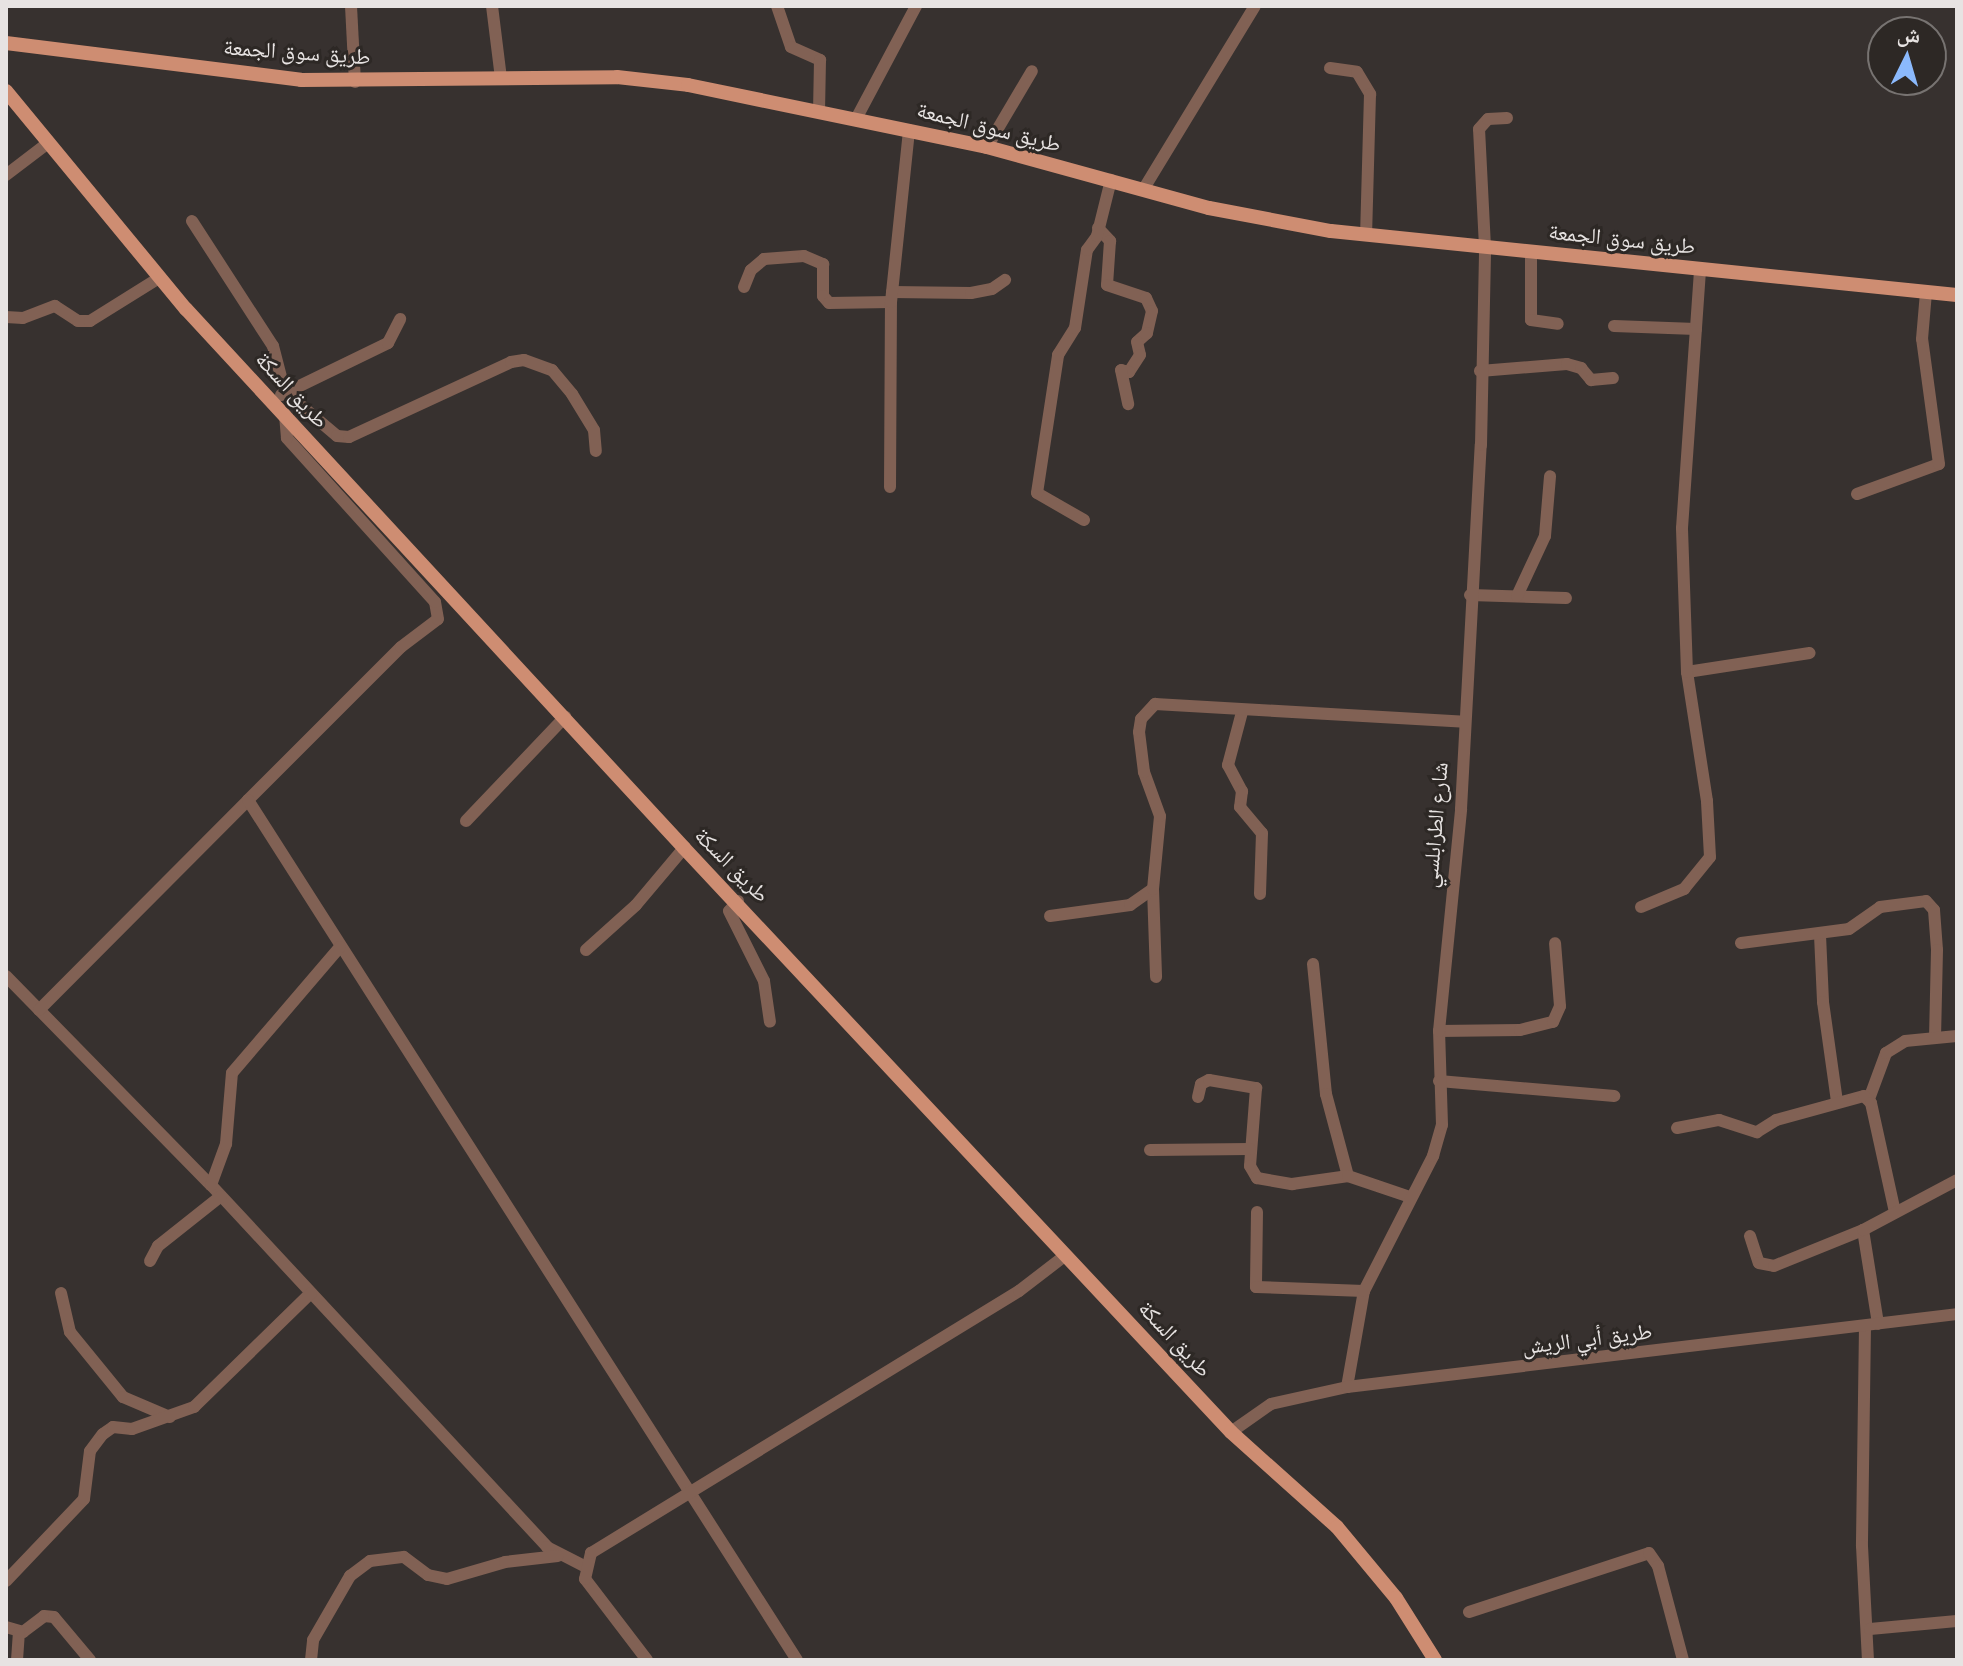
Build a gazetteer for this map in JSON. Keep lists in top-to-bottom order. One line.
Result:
{"streets":{"main road":["طريق سوق الجمعة","طريق السكة"],"street":["شارع الطرابلسي","طريق أبي الريش"]},"crossings":[["طريق سوق الجمعة","شارع الطرابلسي"],["طريق السكة","طريق أبي الريش"],["شارع الطرابلسي","طريق أبي الريش"]],"north":"top"}
